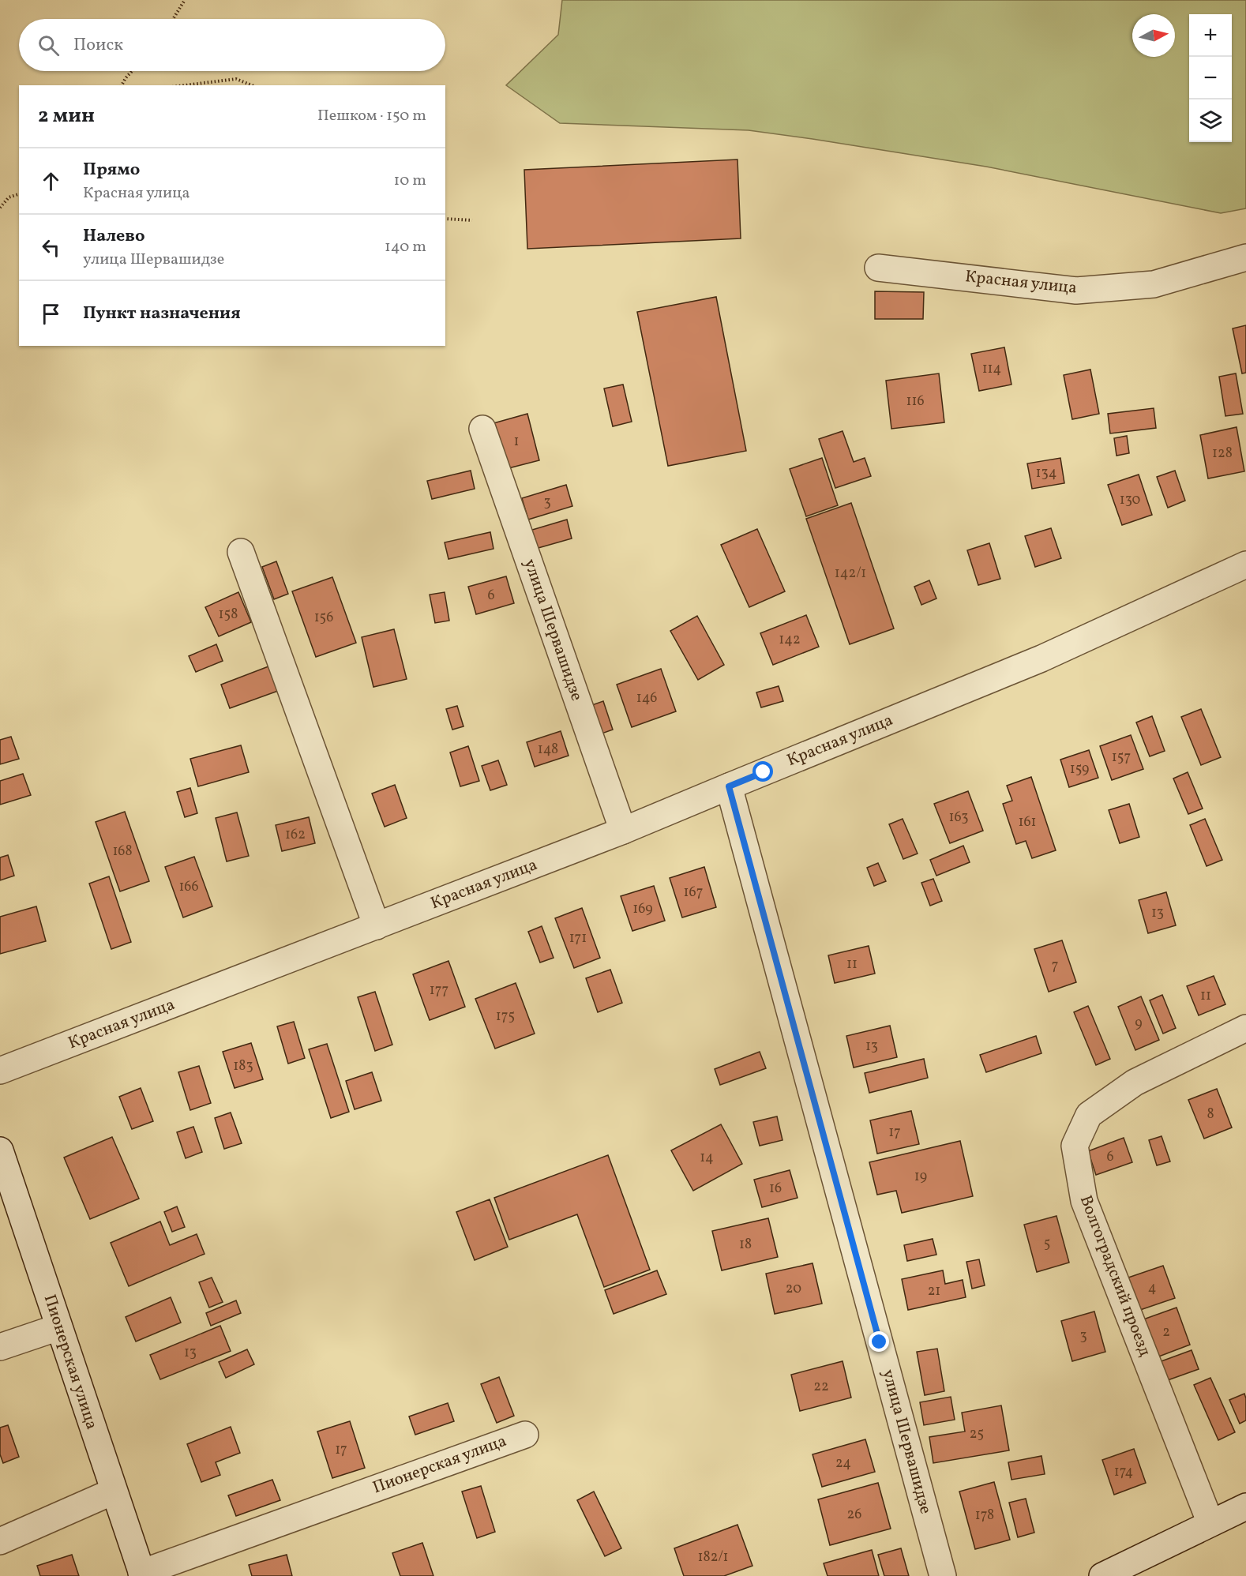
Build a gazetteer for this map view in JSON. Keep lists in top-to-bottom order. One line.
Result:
{"streets":{"street":["Красная улица","улица Шервашидзе","Волгоградский проезд","Пионерская улица"]},"crossings":[["Красная улица","улица Шервашидзе"]],"house_numbers":["114","116","1","128","134","130","3","142/1","6","158","156","142","146","148","157","159","163","161","162","168","166","167","169","13","171","11","7","177","11","175","9","13","183","8","17","6","14","19","16","5","18","4","20","21","2","3","13","22","25","17","24","174","26","178","182/1"],"north":"right","page":{"map_buttons":["+","−"],"search":"Поиск","heading":["2 мин","Пешком · 150 m"],"list":[["Прямо","Красная улица","10 m"],["Налево","улица Шервашидзе","140 m"],"Пункт назначения"]}}
